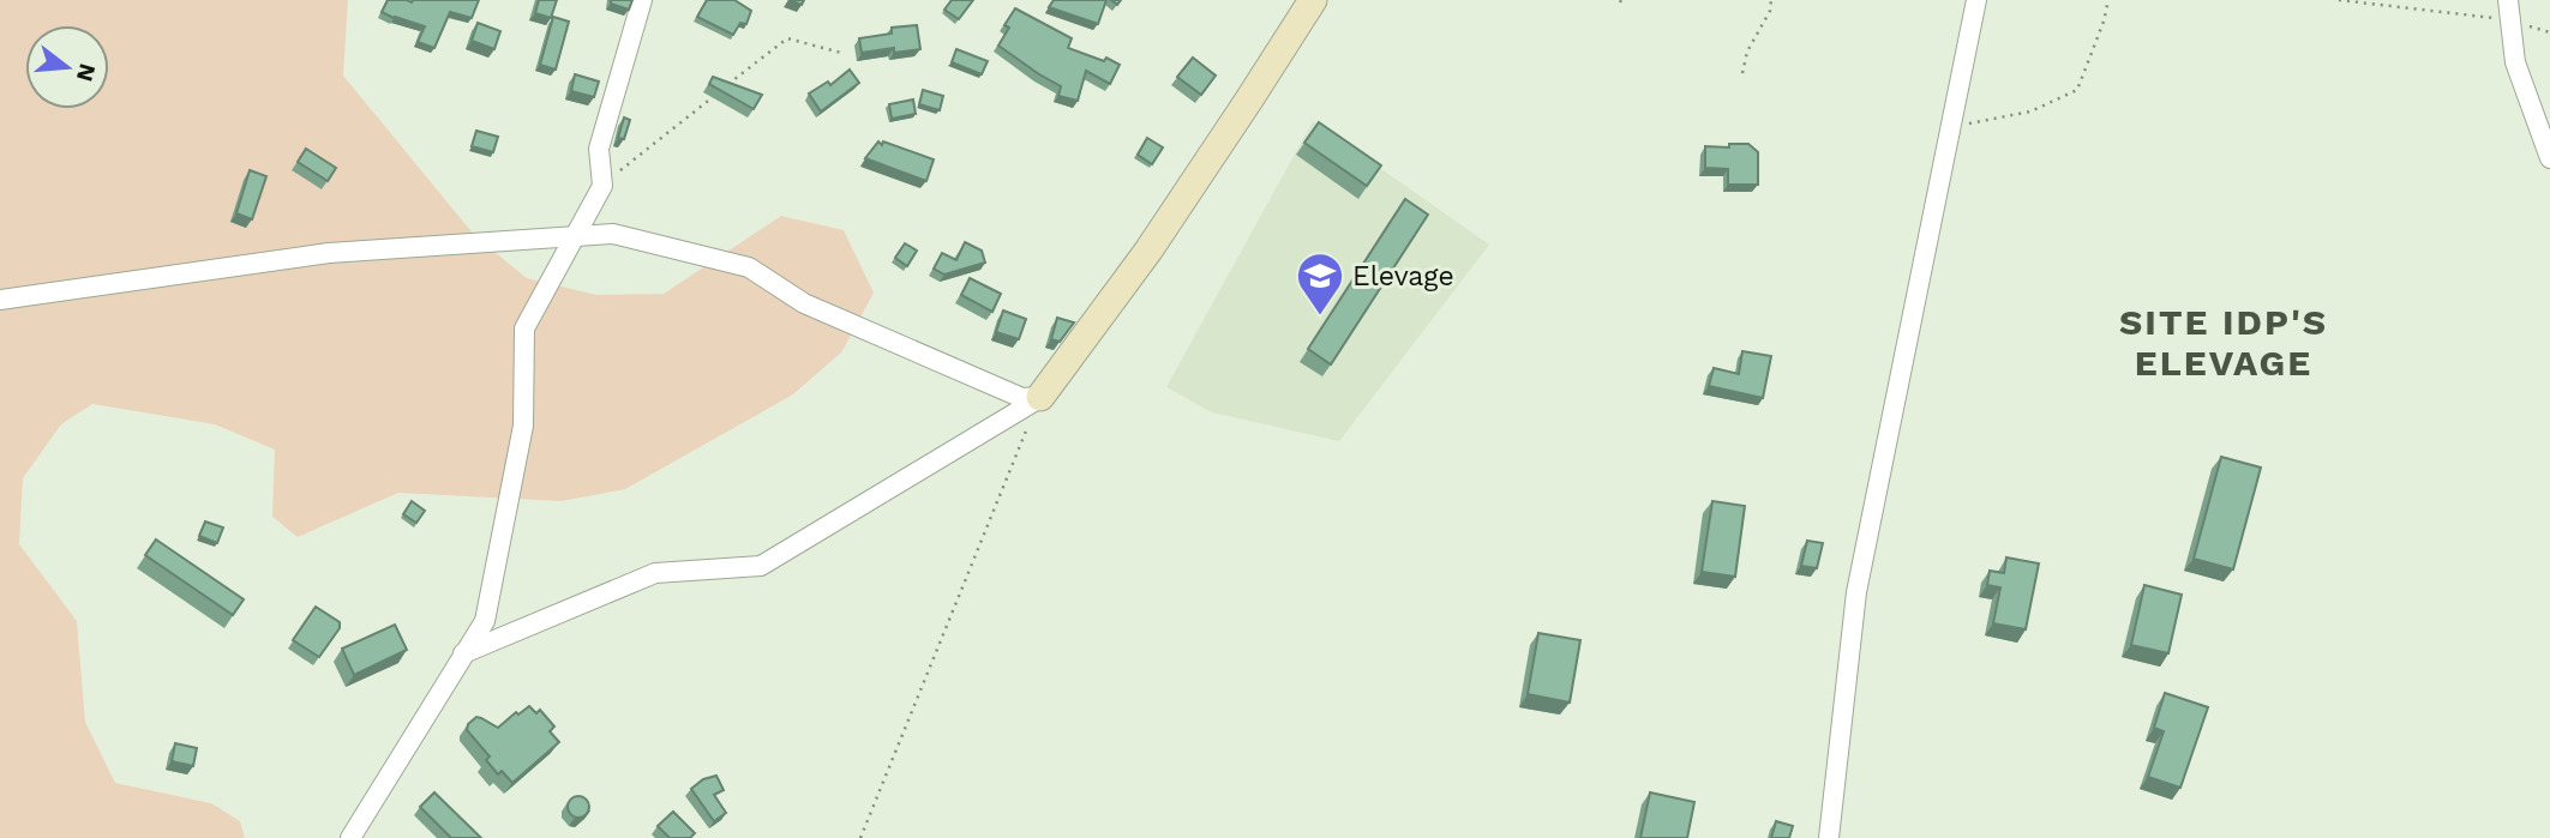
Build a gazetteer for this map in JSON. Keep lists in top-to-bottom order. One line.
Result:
{"districts":["SITE IDP'S ELEVAGE"],"places":{"school or university":["Elevage"]},"north":"right"}
